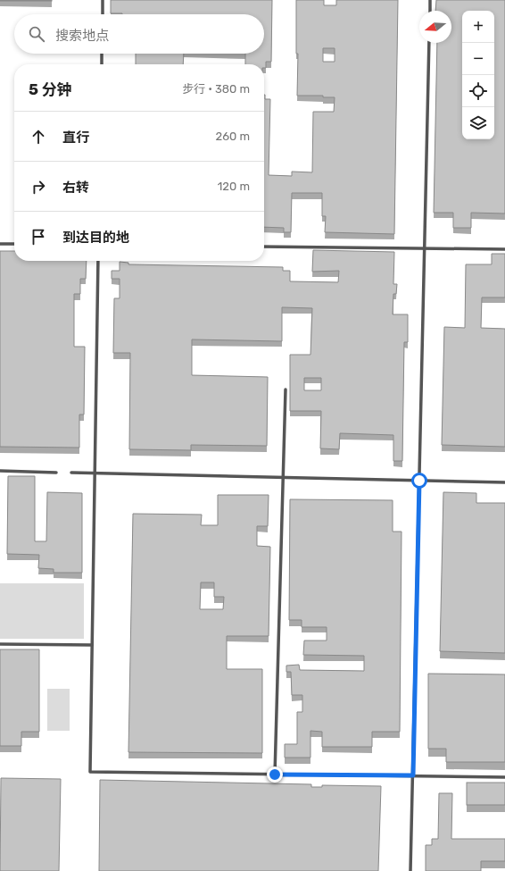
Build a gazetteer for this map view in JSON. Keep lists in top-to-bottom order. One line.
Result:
{"north":"left","page":{"map_buttons":["+","−"],"search":"搜索地点","heading":["5 分钟","步行 · 380 m"],"list":[["直行","260 m"],["右转","120 m"],"到达目的地"]}}
